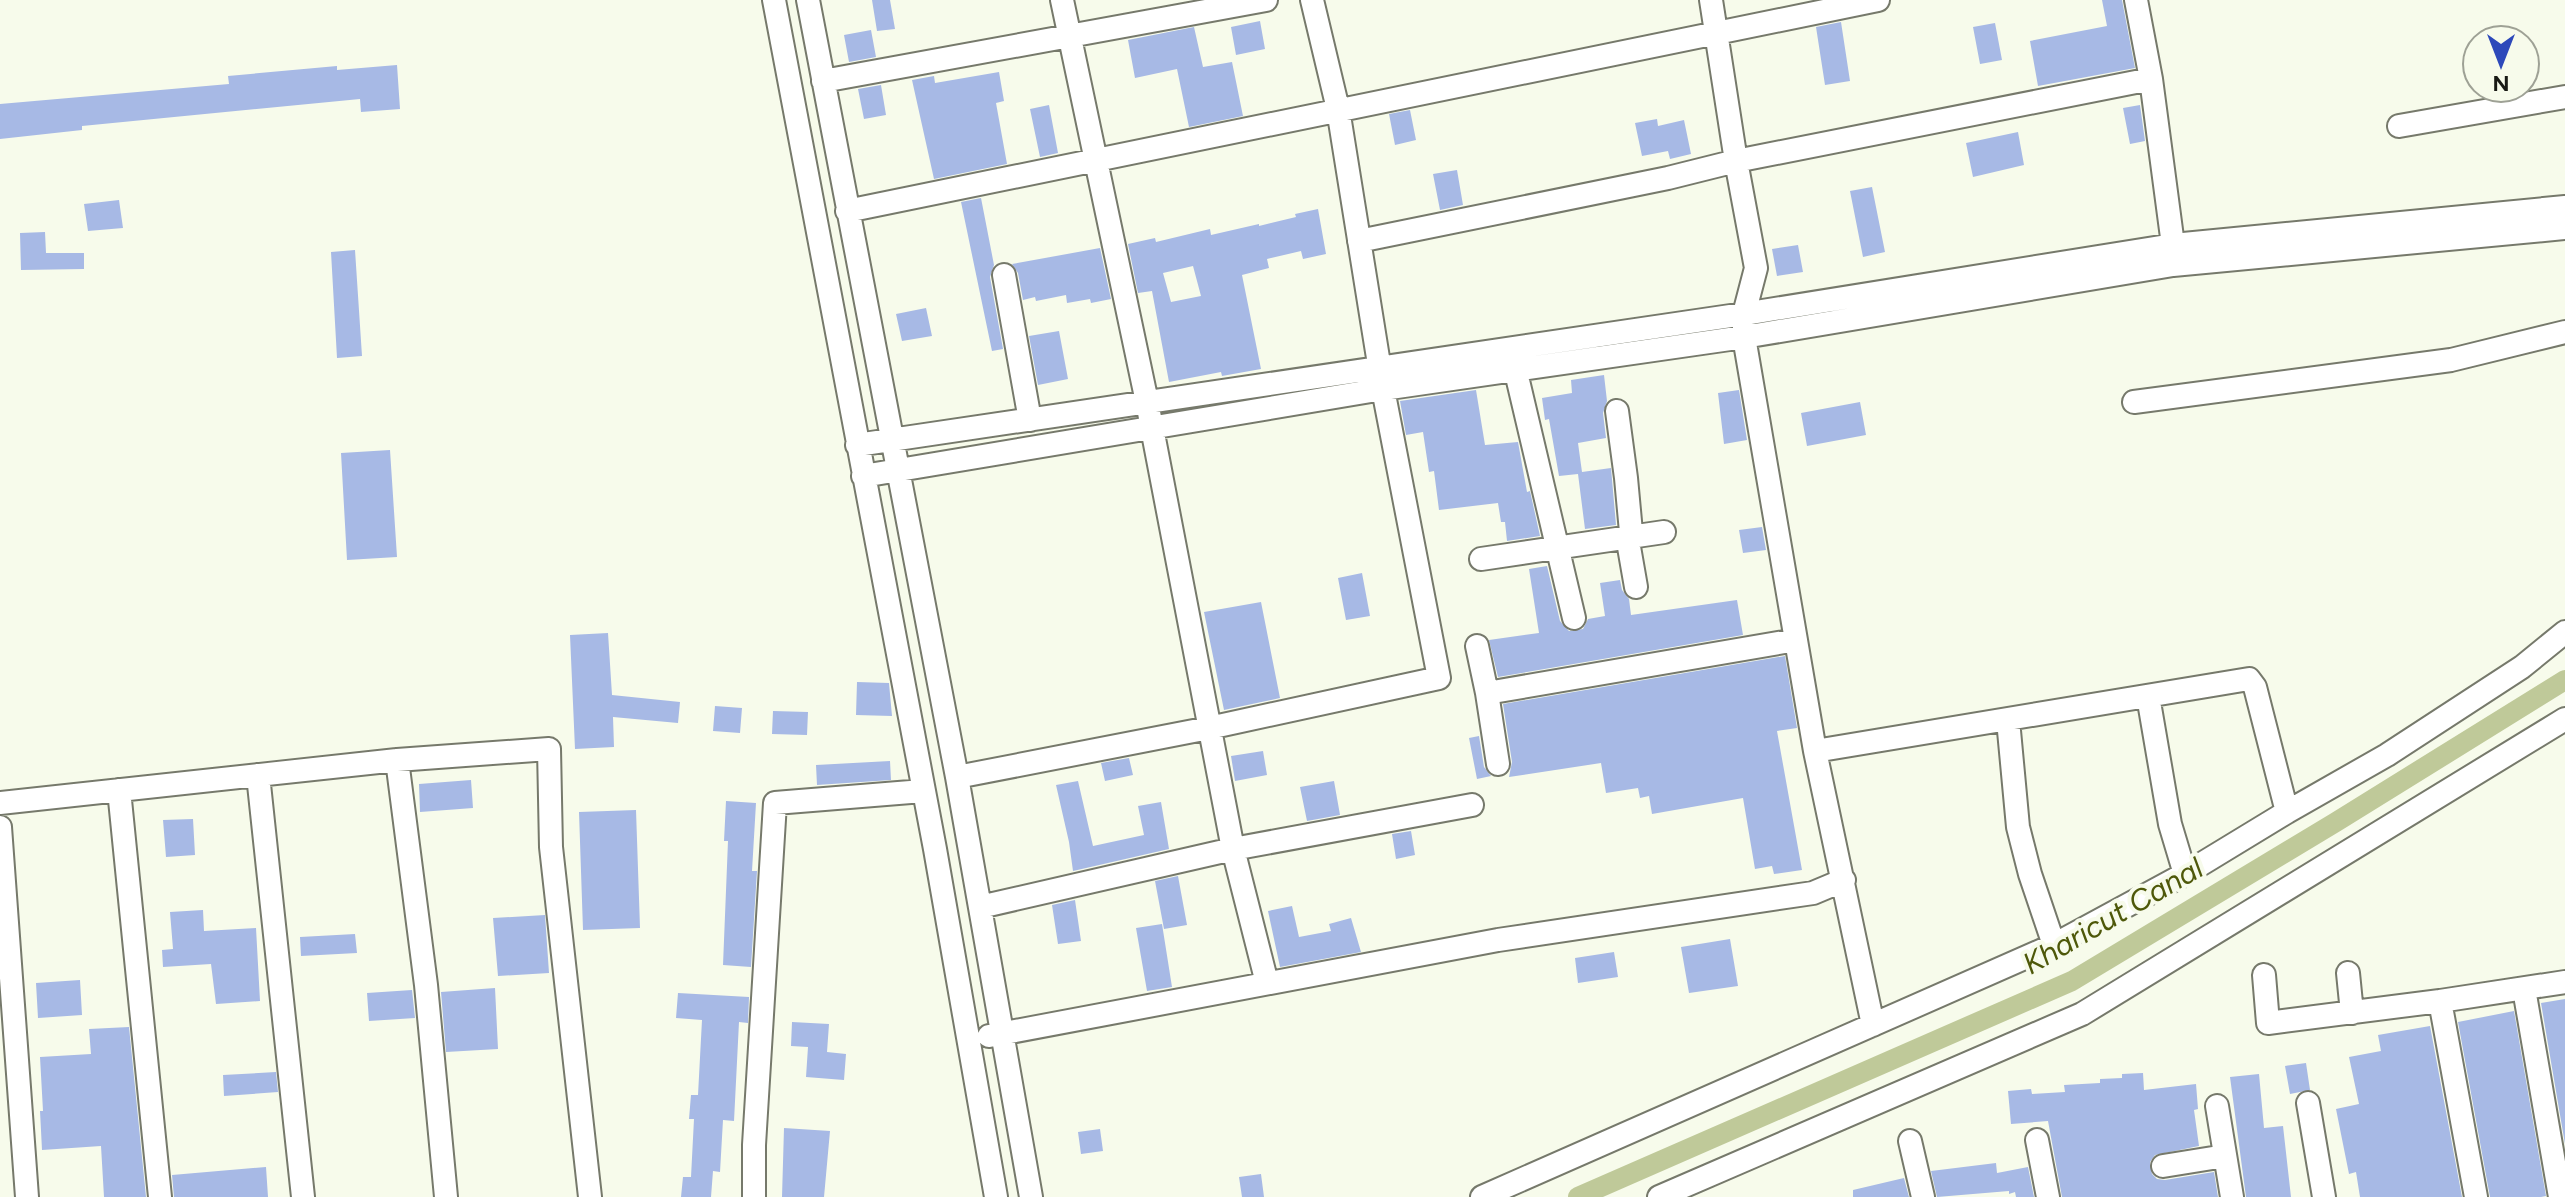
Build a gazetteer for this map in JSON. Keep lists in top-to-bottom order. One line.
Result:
{"water":["Kharicut Canal"],"north":"bottom"}
